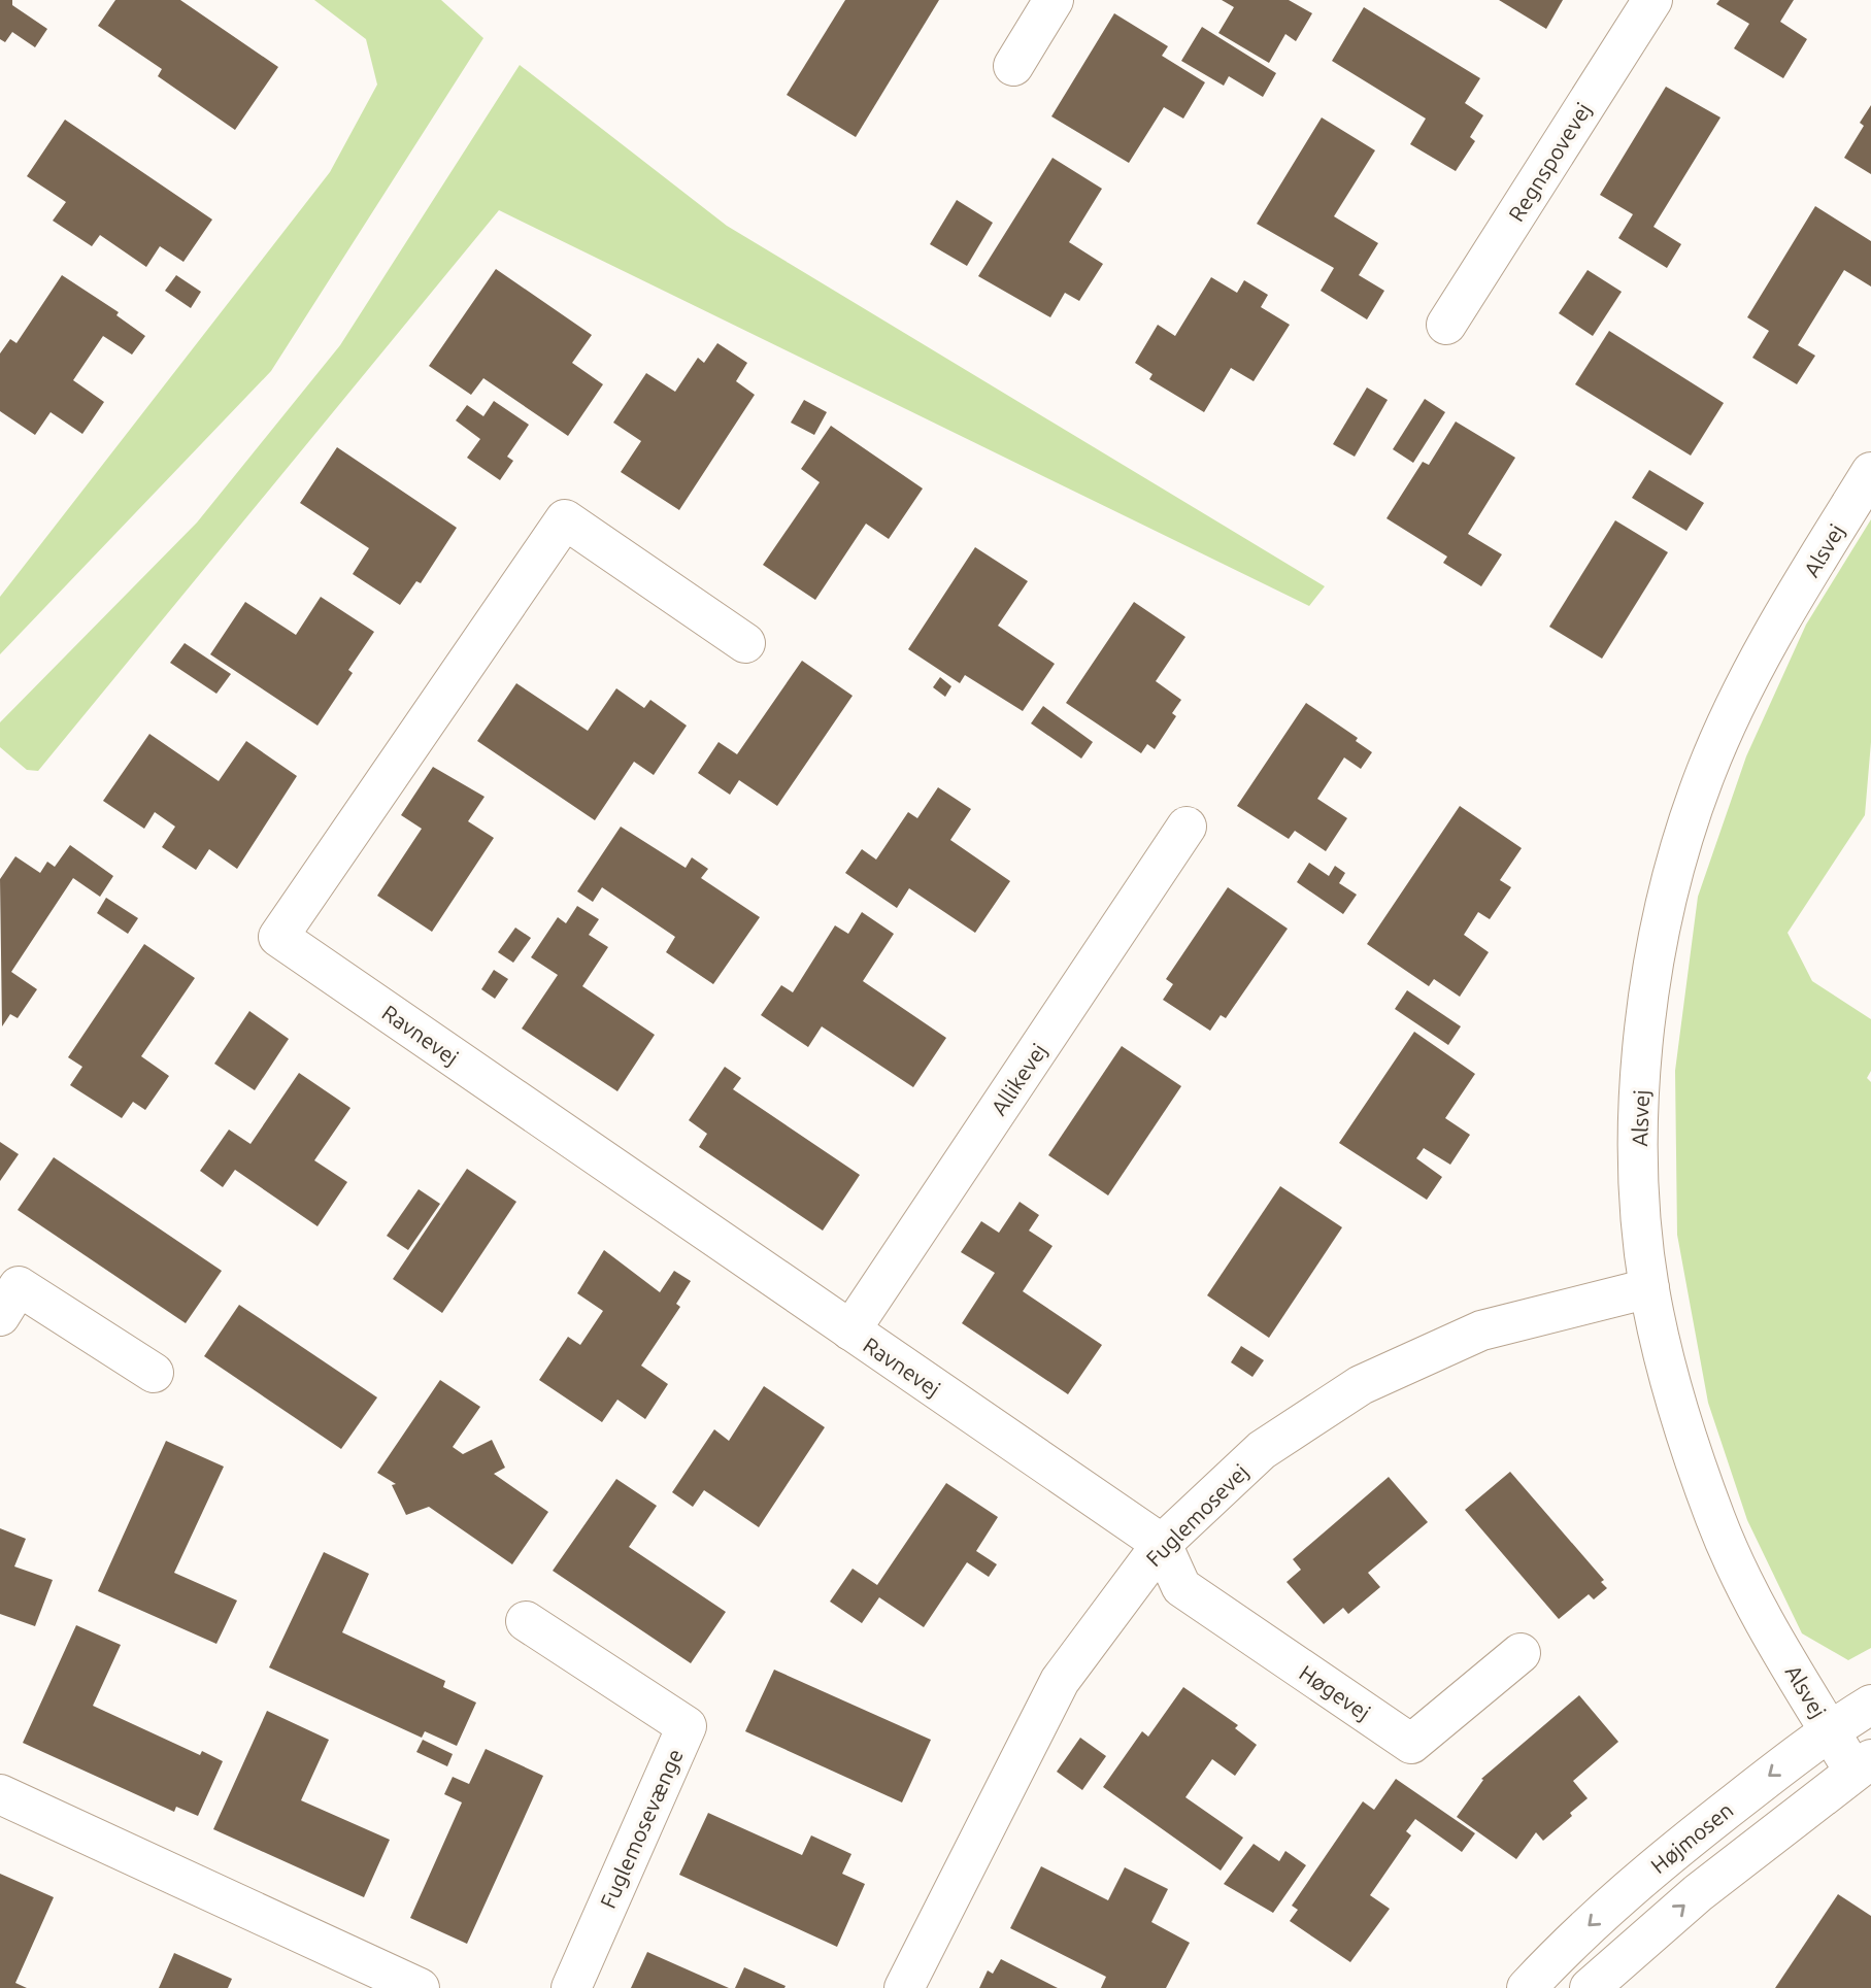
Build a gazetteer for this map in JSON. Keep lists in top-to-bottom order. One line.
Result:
{"streets":{"street":["Regnspovevej","Alsvej","Ravnevej","Allikevej","Fuglemosevej","Høgevej","Fuglemosevænge","Højmosen"]},"crossings":[["Alsvej","Fuglemosevej"],["Alsvej","Højmosen"],["Ravnevej","Allikevej"],["Ravnevej","Fuglemosevej"],["Ravnevej","Høgevej"],["Fuglemosevej","Høgevej"]]}
